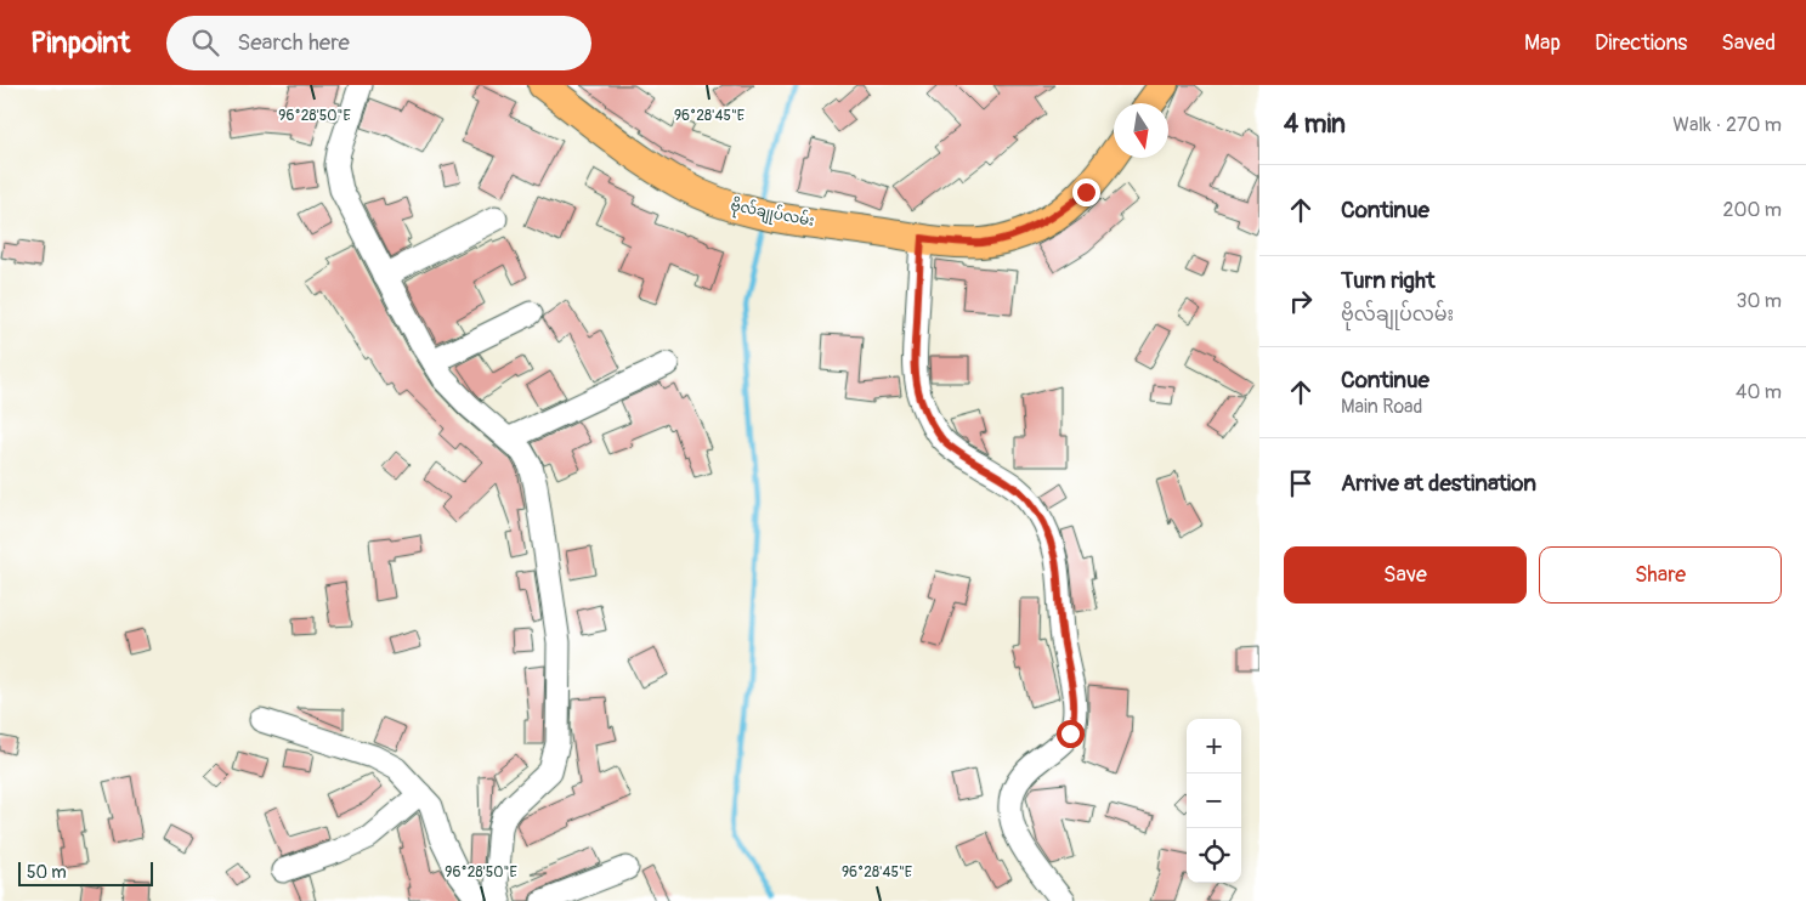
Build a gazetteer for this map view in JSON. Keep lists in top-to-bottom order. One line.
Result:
{"streets":{"main road":["ဗိုလ်‌ချုပ်‌လမ်း"]},"scale_bar":"50 m","north":"bottom","page":{"header":"Pinpoint","search":"Search here","nav":["Map","Directions","Saved"],"heading":["4 min","Walk · 270 m"],"list":[["Continue","200 m"],["Turn right","ဗိုလ်‌ချုပ်‌လမ်း","30 m"],["Continue","Main Road","40 m"],"Arrive at destination"],"buttons":["Save","Share"],"map_buttons":["+","−"],"scale":"50 m"},"coordinates":["96°28'50\"E","96°28'45\"E"]}
